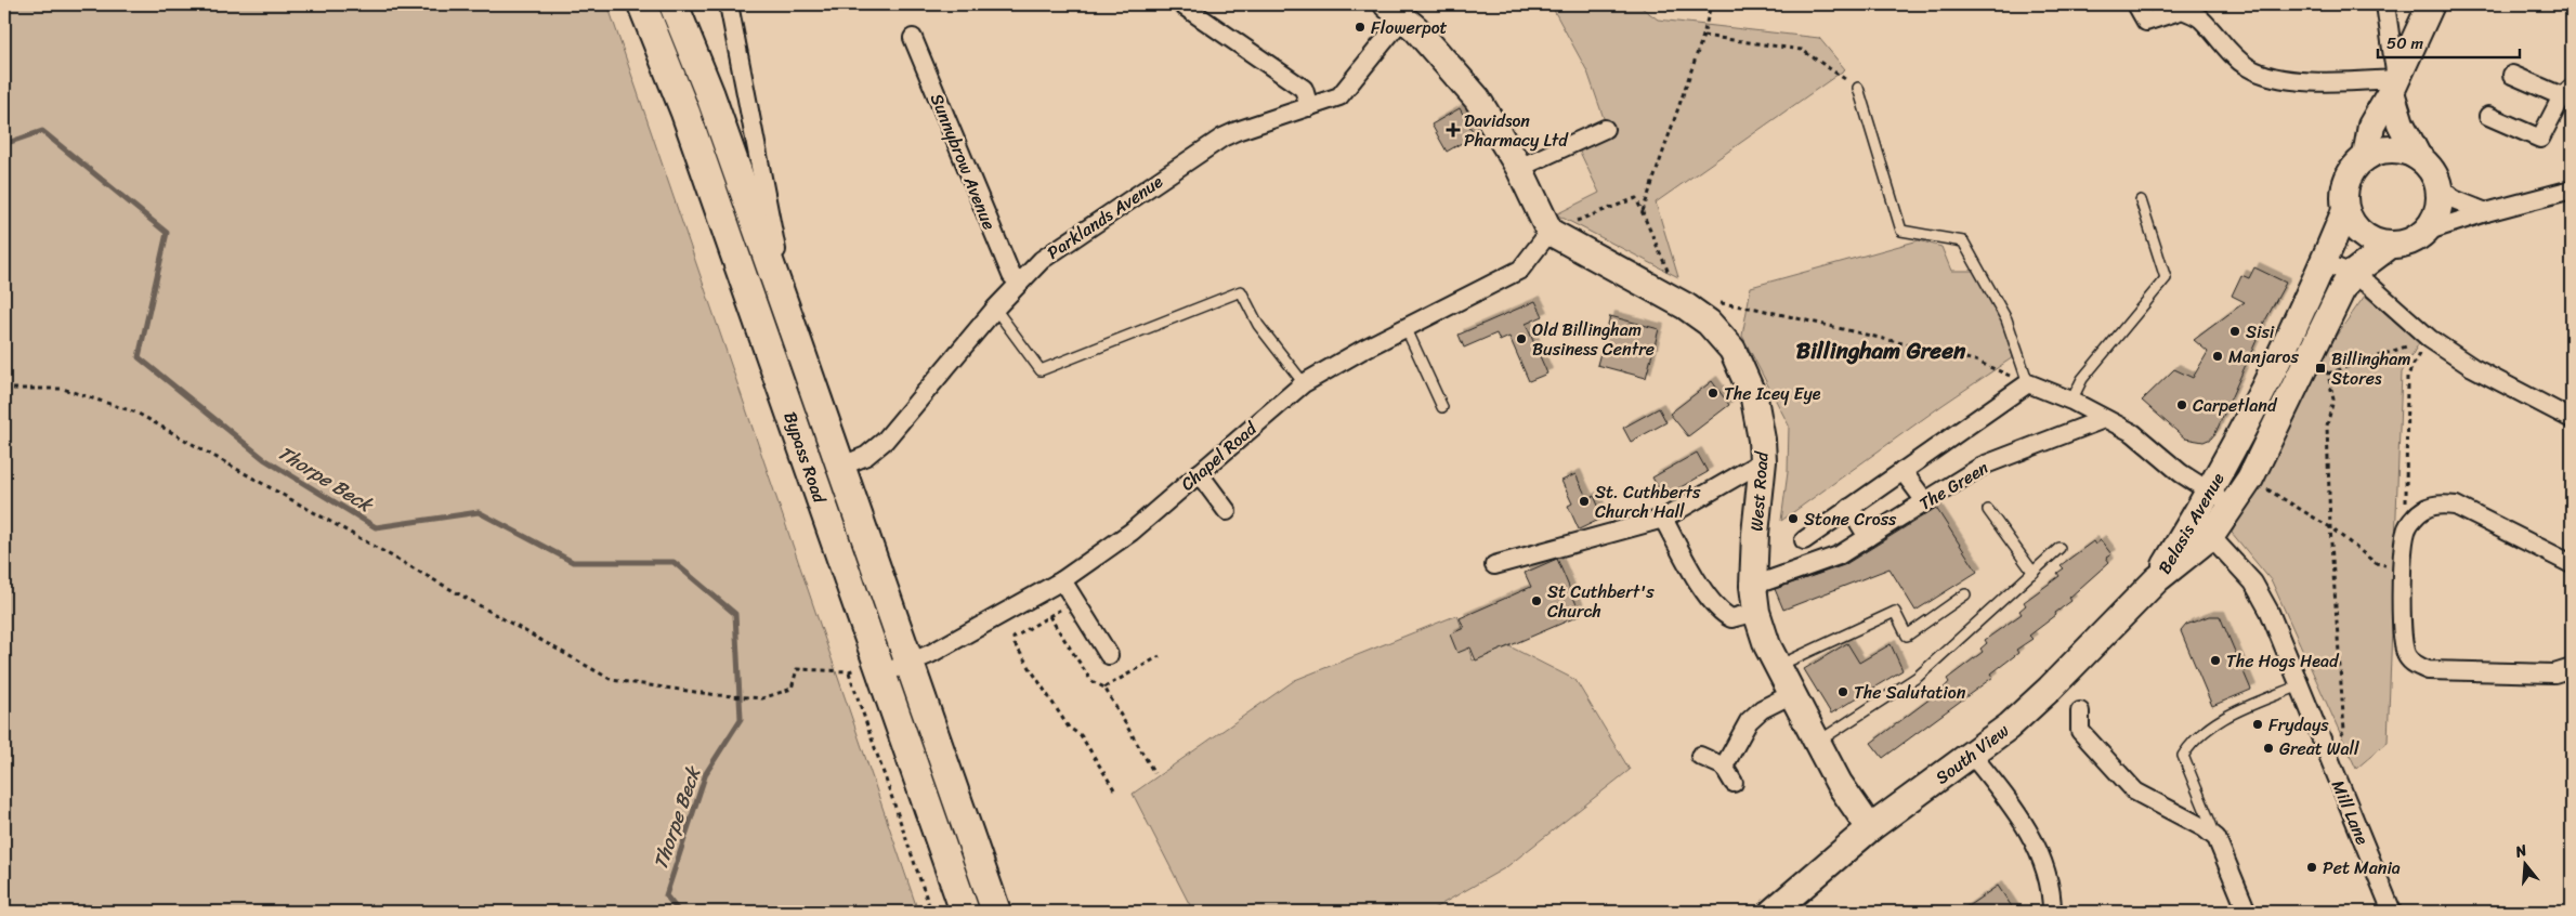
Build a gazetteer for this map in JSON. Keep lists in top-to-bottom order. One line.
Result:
{"streets":{"main road":["Bypass Road","West Road","Belasis Avenue","South View"],"street":["Sunnybrow Avenue","Parklands Avenue","Chapel Road","The Green","Mill Lane"]},"crossings":[["Sunnybrow Avenue","Parklands Avenue"],["Parklands Avenue","Bypass Road"],["Chapel Road","Bypass Road"],["Chapel Road","West Road"],["The Green","West Road"],["West Road","South View"],["Belasis Avenue","South View"],["Belasis Avenue","Mill Lane"]],"districts":["Billingham Green"],"water":["Thorpe Beck"],"places":{"other":["Flowerpot","Sisi","Old Billingham Business Centre","Manjaros","The Icey Eye","Carpetland","St. Cuthberts Church Hall","Stone Cross","St Cuthbert's Church","The Hogs Head","The Salutation","Frydays","Great Wall","Pet Mania"],"health":["Davidson Pharmacy Ltd"],"transit":["Billingham Stores"]},"scale_bar":"50 m","north":"top"}
